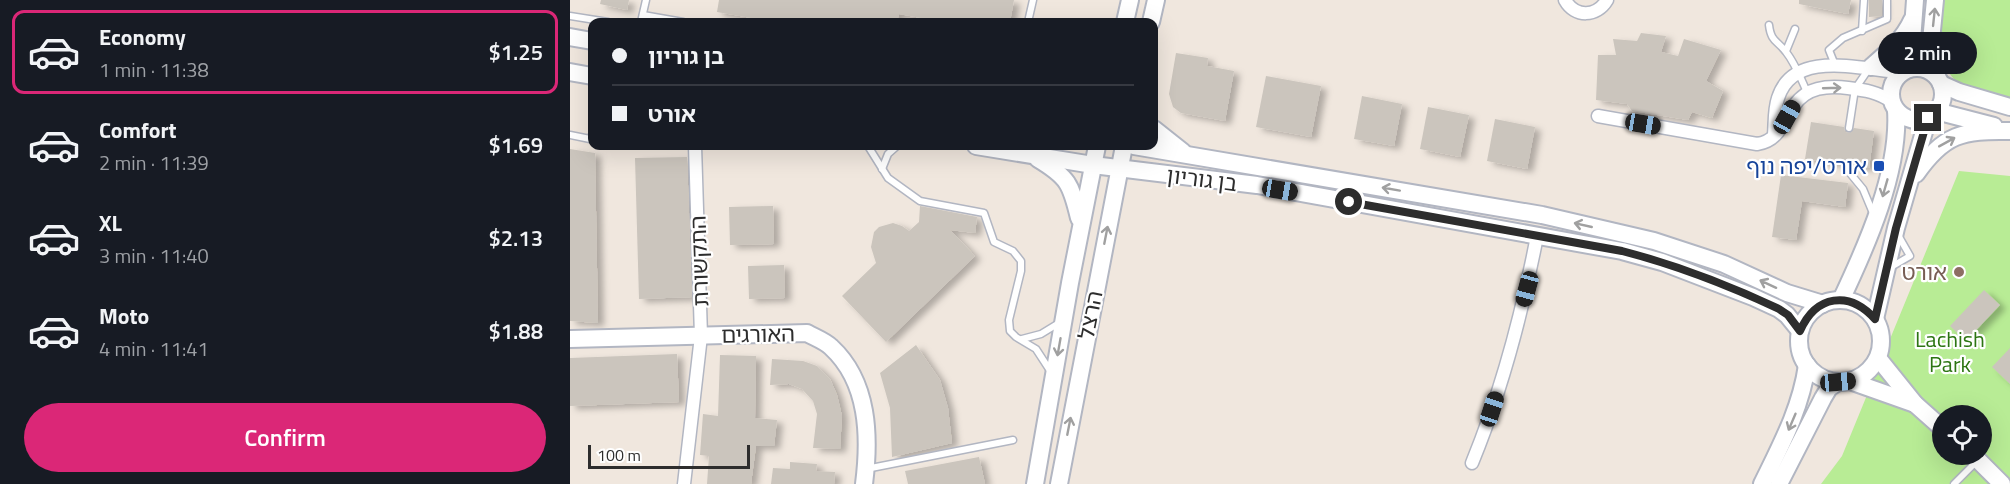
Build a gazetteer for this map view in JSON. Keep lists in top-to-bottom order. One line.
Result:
{"streets":{"main road":["בן גוריון","הרצל","האורגים"],"street":["התקשורת"]},"crossings":[["בן גוריון","הרצל"],["התקשורת","האורגים"]],"parks":["Lachish Park"],"places":{"transit":["אורט/יפה נוף"],"other":["אורט"]},"scale_bar":"100 m","page":{"list":[{"name":"Economy","note":"1 min · 11:38","value":"$1.25"},{"name":"Comfort","note":"2 min · 11:39","value":"$1.69"},{"name":"XL","note":"3 min · 11:40","value":"$2.13"},{"name":"Moto","note":"4 min · 11:41","value":"$1.88"}],"banner":["בן גוריון","אורט"],"bubble":"2 min","buttons":"Confirm","scale":"100 m"}}
